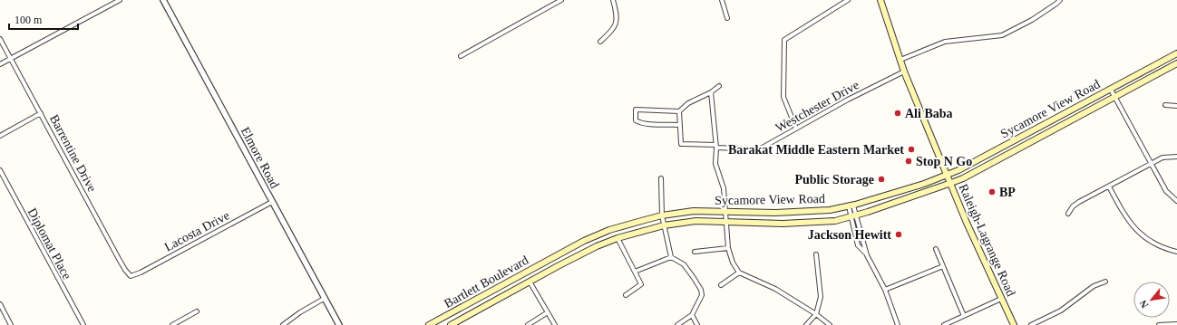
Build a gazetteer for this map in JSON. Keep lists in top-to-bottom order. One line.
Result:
{"streets":{"main road":["Sycamore View Road","Raleigh-Lagrange Road","Bartlett Boulevard"],"street":["Westchester Drive","Barrentine Drive","Elmore Road","Lacosta Drive","Diplomat Place"]},"crossings":[["Westchester Drive","Raleigh-Lagrange Road"],["Sycamore View Road","Raleigh-Lagrange Road"],["Sycamore View Road","Bartlett Boulevard"],["Barrentine Drive","Lacosta Drive"],["Elmore Road","Lacosta Drive"]],"places":["Ali Baba","Barakat Middle Eastern Market","Stop N Go","Public Storage","BP","Jackson Hewitt"],"scale_bar":"100 m","north":"bottom left"}
